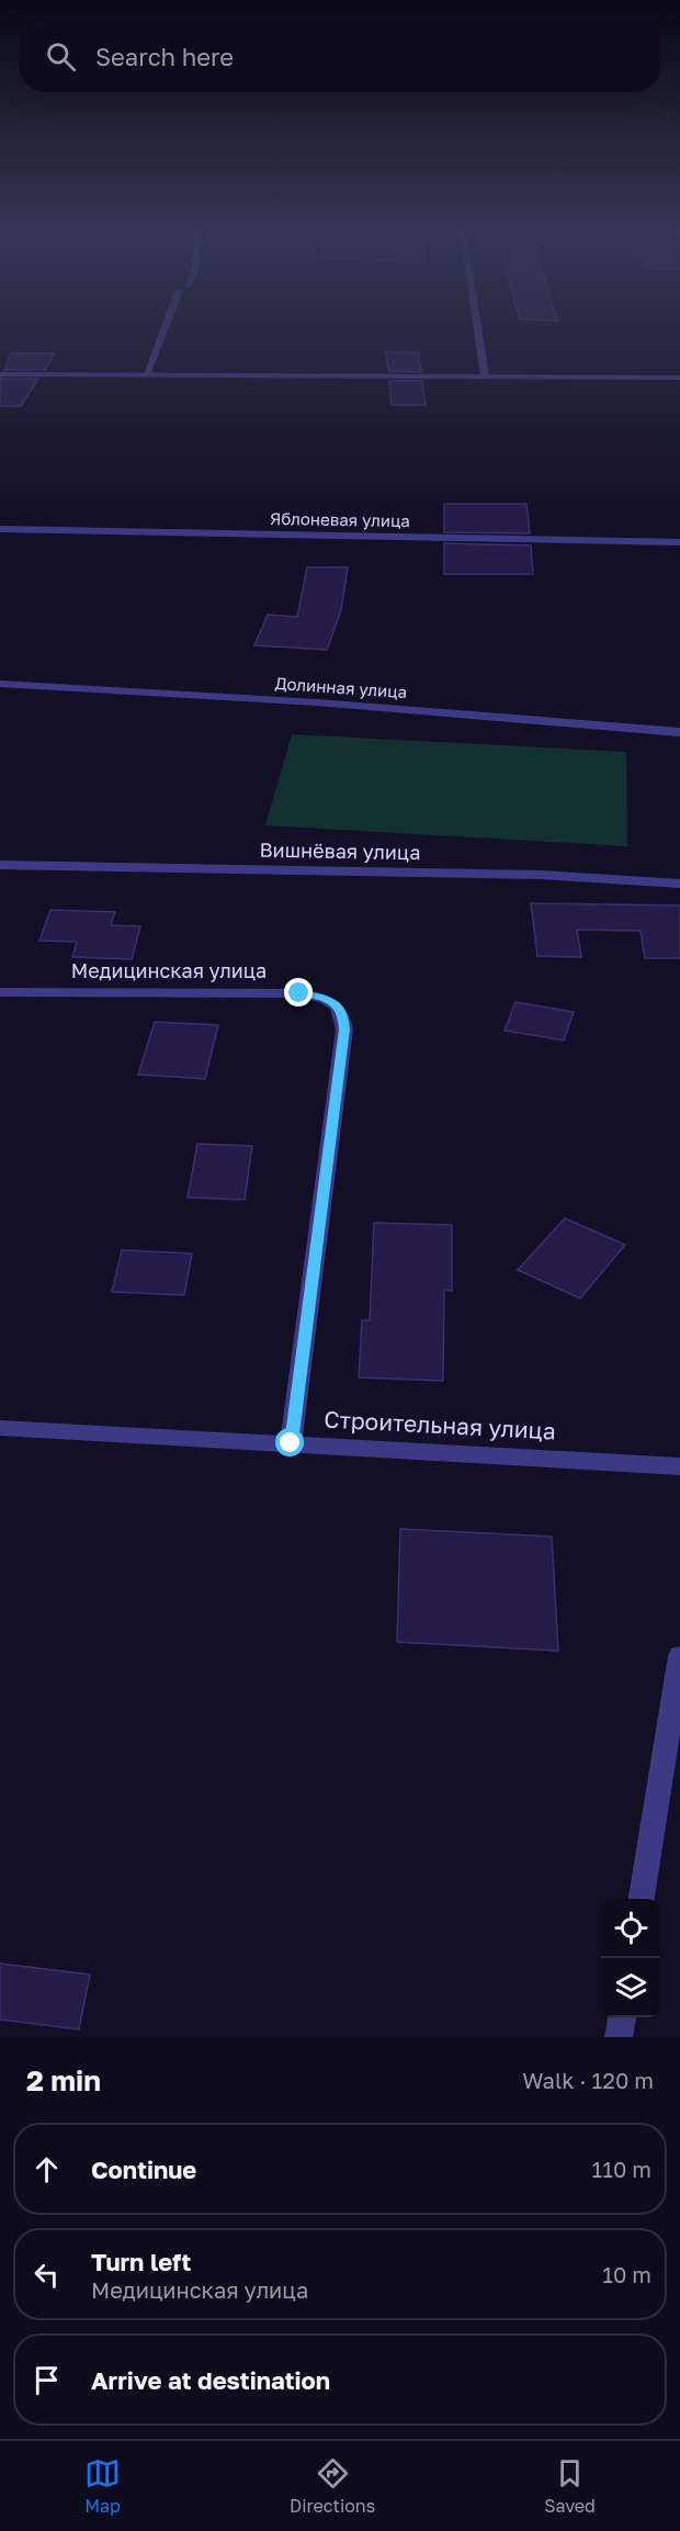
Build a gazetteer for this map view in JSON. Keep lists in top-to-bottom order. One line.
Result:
{"streets":{"street":["Яблоневая улица","Долинная улица","Вишнёвая улица","Медицинская улица","Строительная улица"]},"crossings":[["Медицинская улица","Строительная улица"]],"page":{"search":"Search here","heading":["2 min","Walk · 120 m"],"list":[["Continue","110 m"],["Turn left","Медицинская улица","10 m"],"Arrive at destination"],"nav":["Map","Directions","Saved"]}}
